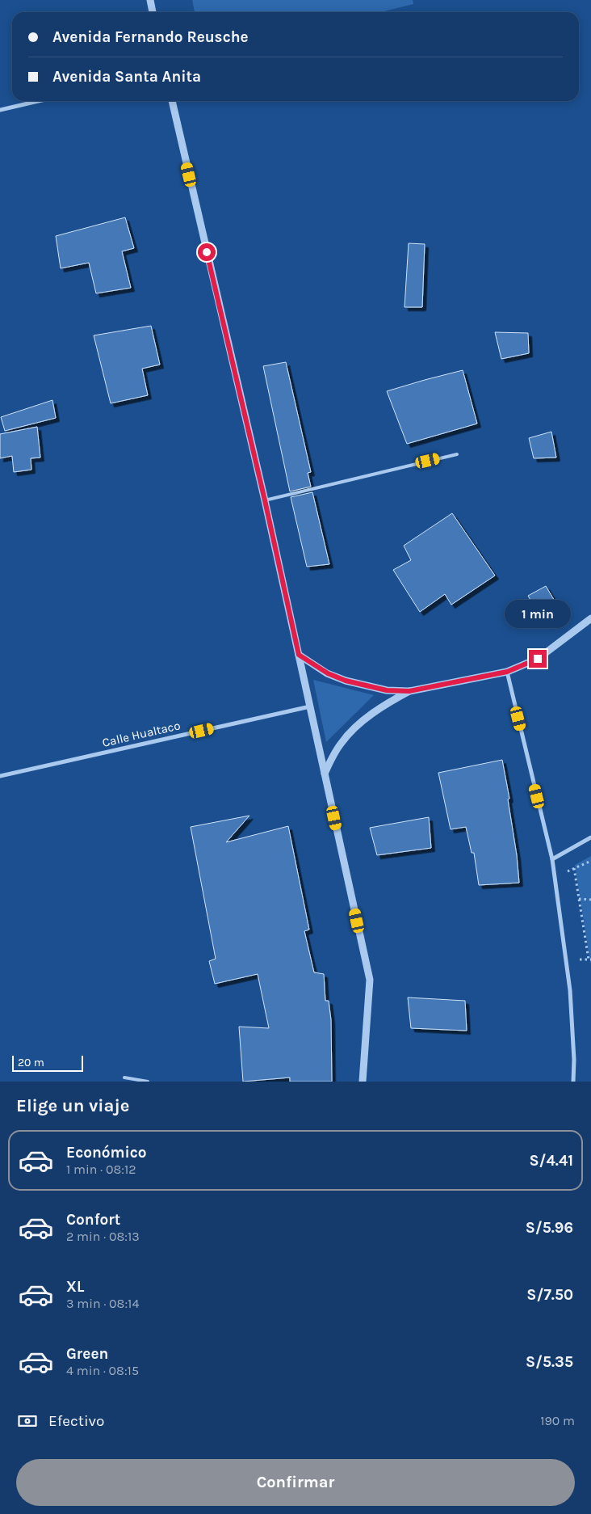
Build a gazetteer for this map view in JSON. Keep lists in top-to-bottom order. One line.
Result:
{"streets":{"street":["Calle Hualtaco"]},"scale_bar":"20 m","page":{"banner":["Avenida Fernando Reusche","Avenida Santa Anita"],"bubble":"1 min","scale":"20 m","heading":"Elige un viaje","list":[{"name":"Económico","note":"1 min · 08:12","value":"S/4.41"},{"name":"Confort","note":"2 min · 08:13","value":"S/5.96"},{"name":"XL","note":"3 min · 08:14","value":"S/7.50"},{"name":"Green","note":"4 min · 08:15","value":"S/5.35"}],"pay":["Efectivo","190 m"],"buttons":"Confirmar"}}
